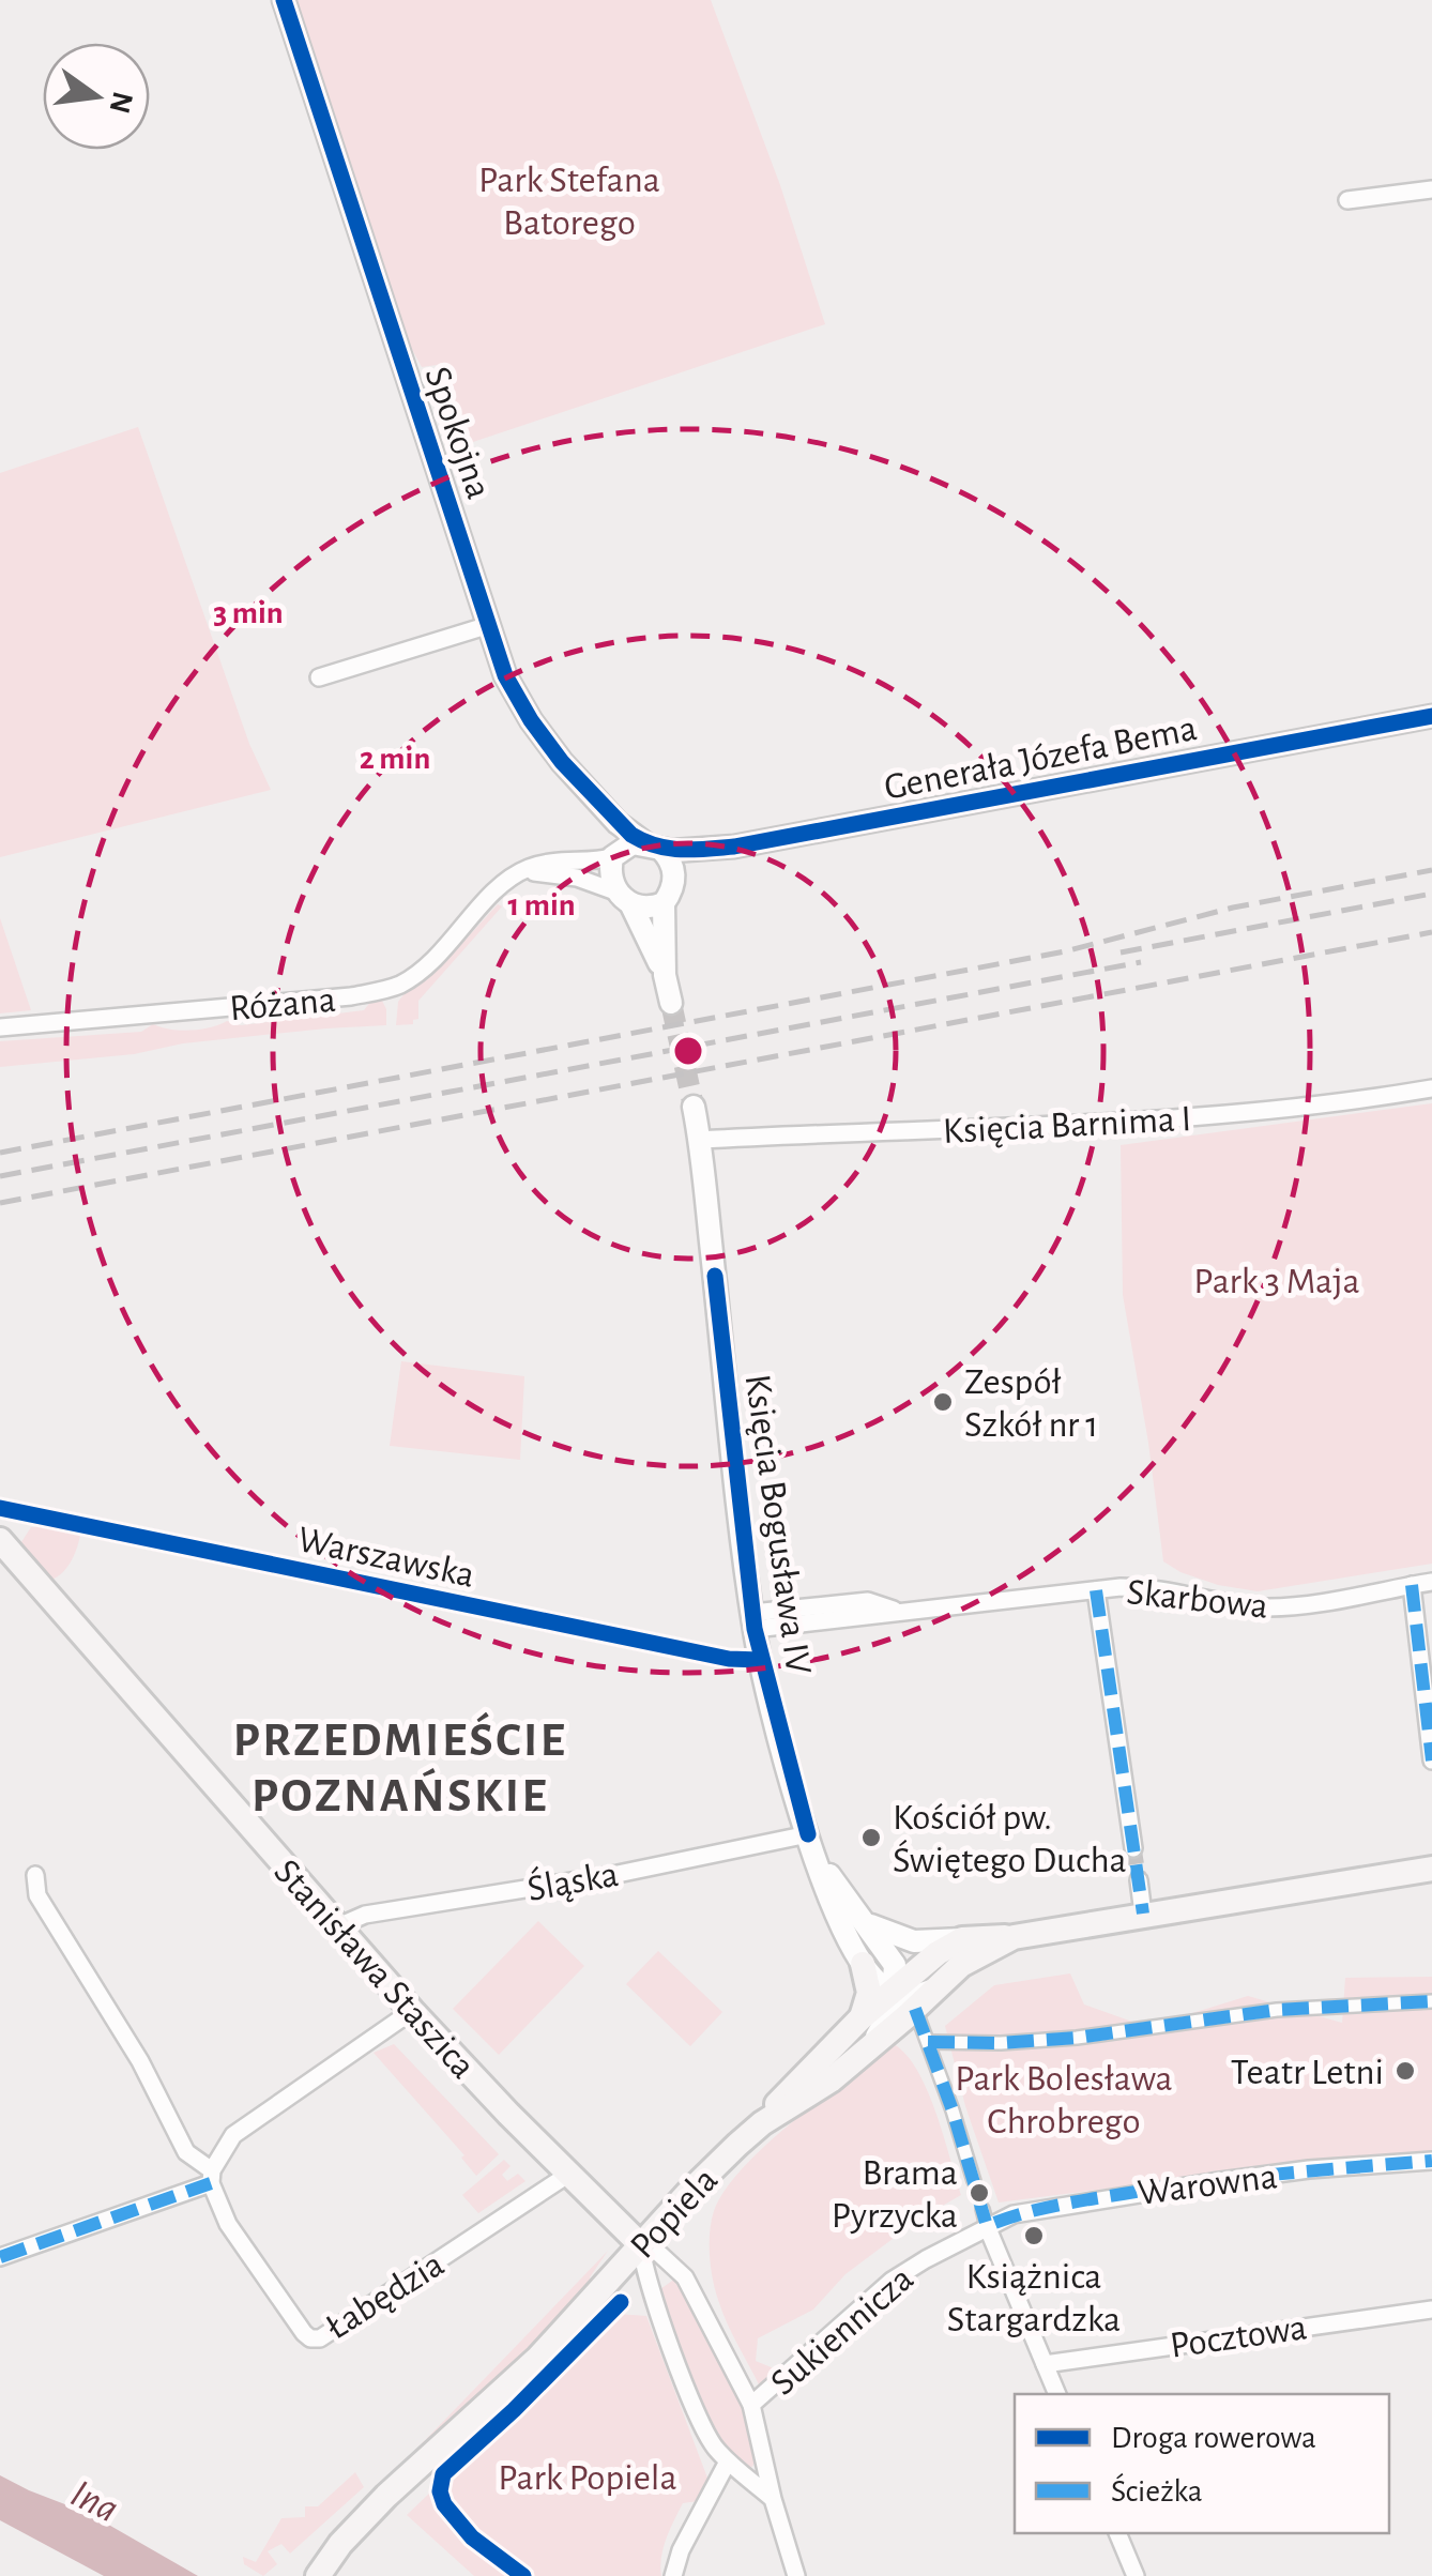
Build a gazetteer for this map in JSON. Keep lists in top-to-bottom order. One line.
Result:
{"streets":{"main road":["Stanisława Staszica","Popiela"],"street":["Spokojna","Generała Józefa Bema","Różana","Księcia Barnima I","Księcia Bogusława IV","Warszawska","Skarbowa","Śląska","Warowna","Łabędzia","Sukiennicza","Pocztowa"]},"crossings":[["Spokojna","Generała Józefa Bema"],["Spokojna","Różana"],["Generała Józefa Bema","Różana"],["Księcia Barnima I","Księcia Bogusława IV"],["Księcia Bogusława IV","Warszawska"],["Księcia Bogusława IV","Skarbowa"],["Księcia Bogusława IV","Śląska"],["Księcia Bogusława IV","Popiela"],["Śląska","Stanisława Staszica"],["Stanisława Staszica","Popiela"],["Stanisława Staszica","Łabędzia"],["Warowna","Sukiennicza"]],"districts":["PRZEDMIEŚCIE POZNAŃSKIE"],"water":["Ina"],"parks":["Park Stefana Batorego","Park 3 Maja","Park Bolesława Chrobrego","Park Popiela"],"places":["Zespół Szkół nr 1","Kościół pw. Świętego Ducha","Teatr Letni","Brama Pyrzycka","Książnica Stargardzka"],"legend":["Droga rowerowa","Ścieżka"],"north":"right","rings":["3 min","2 min","1 min"]}
